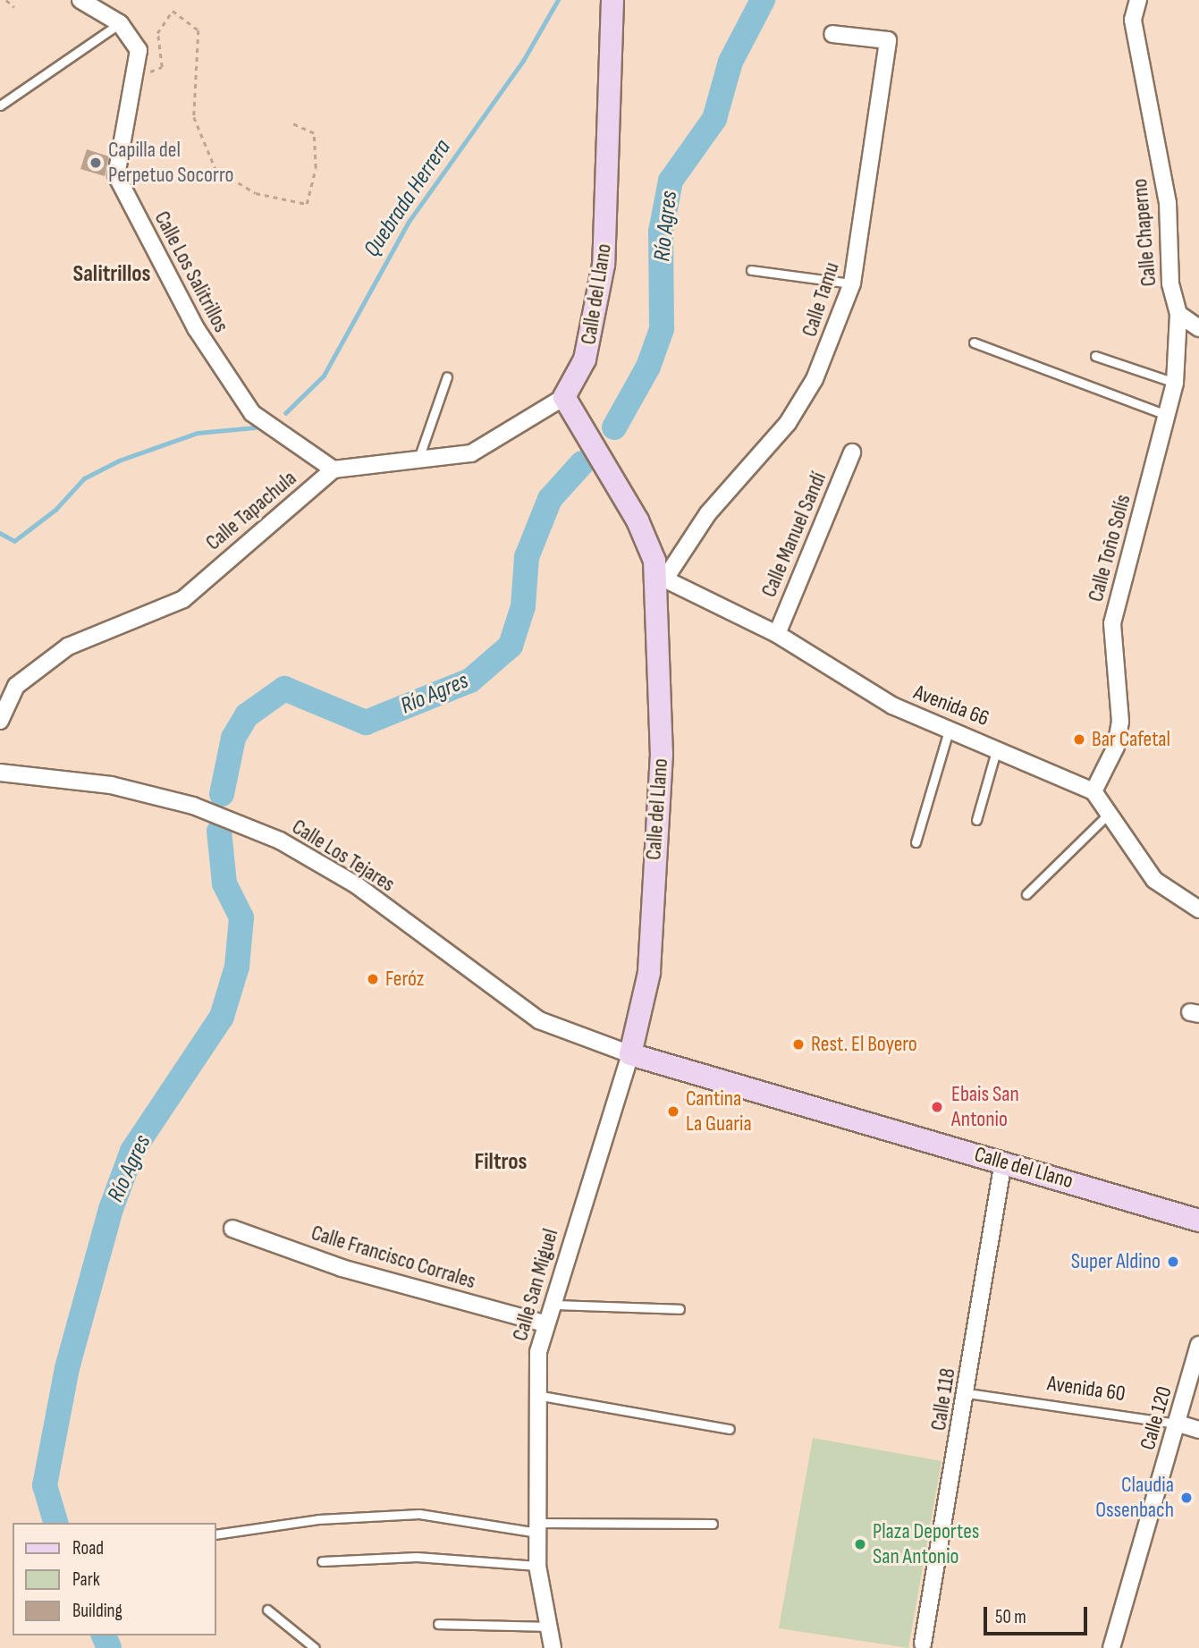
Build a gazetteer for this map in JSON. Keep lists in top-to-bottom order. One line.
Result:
{"streets":{"main road":["Calle del Llano"],"street":["Calle Chaperno","Calle Los Salitrillos","Calle Tamu","Calle Tapachula","Calle Manuel Sandí","Calle Toño Solís","Avenida 66","Calle Los Tejares","Calle Francisco Corrales","Calle San Miguel","Avenida 60","Calle 118","Calle 120"]},"crossings":[["Calle Chaperno","Calle Toño Solís"],["Calle Los Salitrillos","Calle Tapachula"],["Calle del Llano","Calle Tamu"],["Calle del Llano","Avenida 66"],["Calle del Llano","Calle Los Tejares"],["Calle del Llano","Calle San Miguel"],["Calle del Llano","Calle 118"],["Calle Tamu","Avenida 66"],["Calle Manuel Sandí","Avenida 66"],["Calle Toño Solís","Avenida 66"],["Calle Los Tejares","Calle San Miguel"],["Calle Francisco Corrales","Calle San Miguel"],["Avenida 60","Calle 118"],["Avenida 60","Calle 120"]],"districts":["Salitrillos","Filtros"],"water":["Quebrada Herrera","Río Agres"],"places":["Capilla del Perpetuo Socorro","Bar Cafetal","Feróz","Rest. El Boyero","Ebais San Antonio","Cantina La Guaria","Super Aldino","Claudia Ossenbach","Plaza Deportes San Antonio"],"legend":["Road","Park","Building"],"scale_bar":"50 m"}
